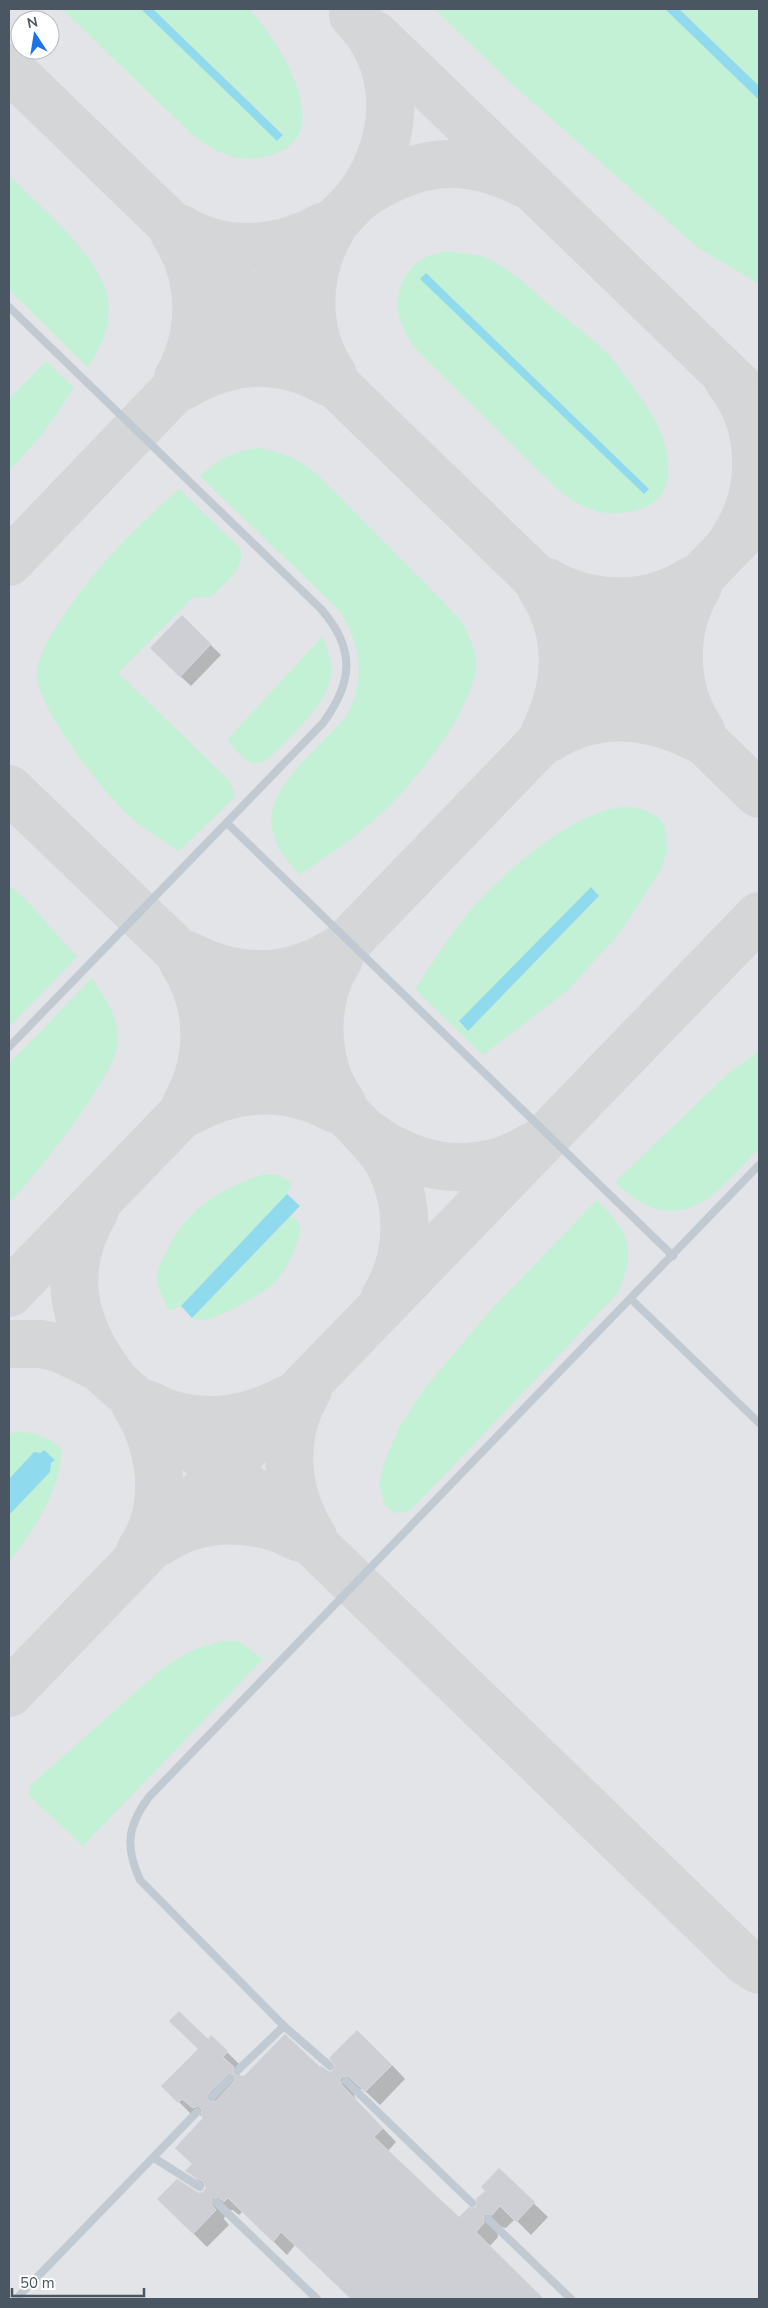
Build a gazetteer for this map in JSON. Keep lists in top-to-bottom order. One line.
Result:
{"scale_bar":"50 m","north":"top"}
